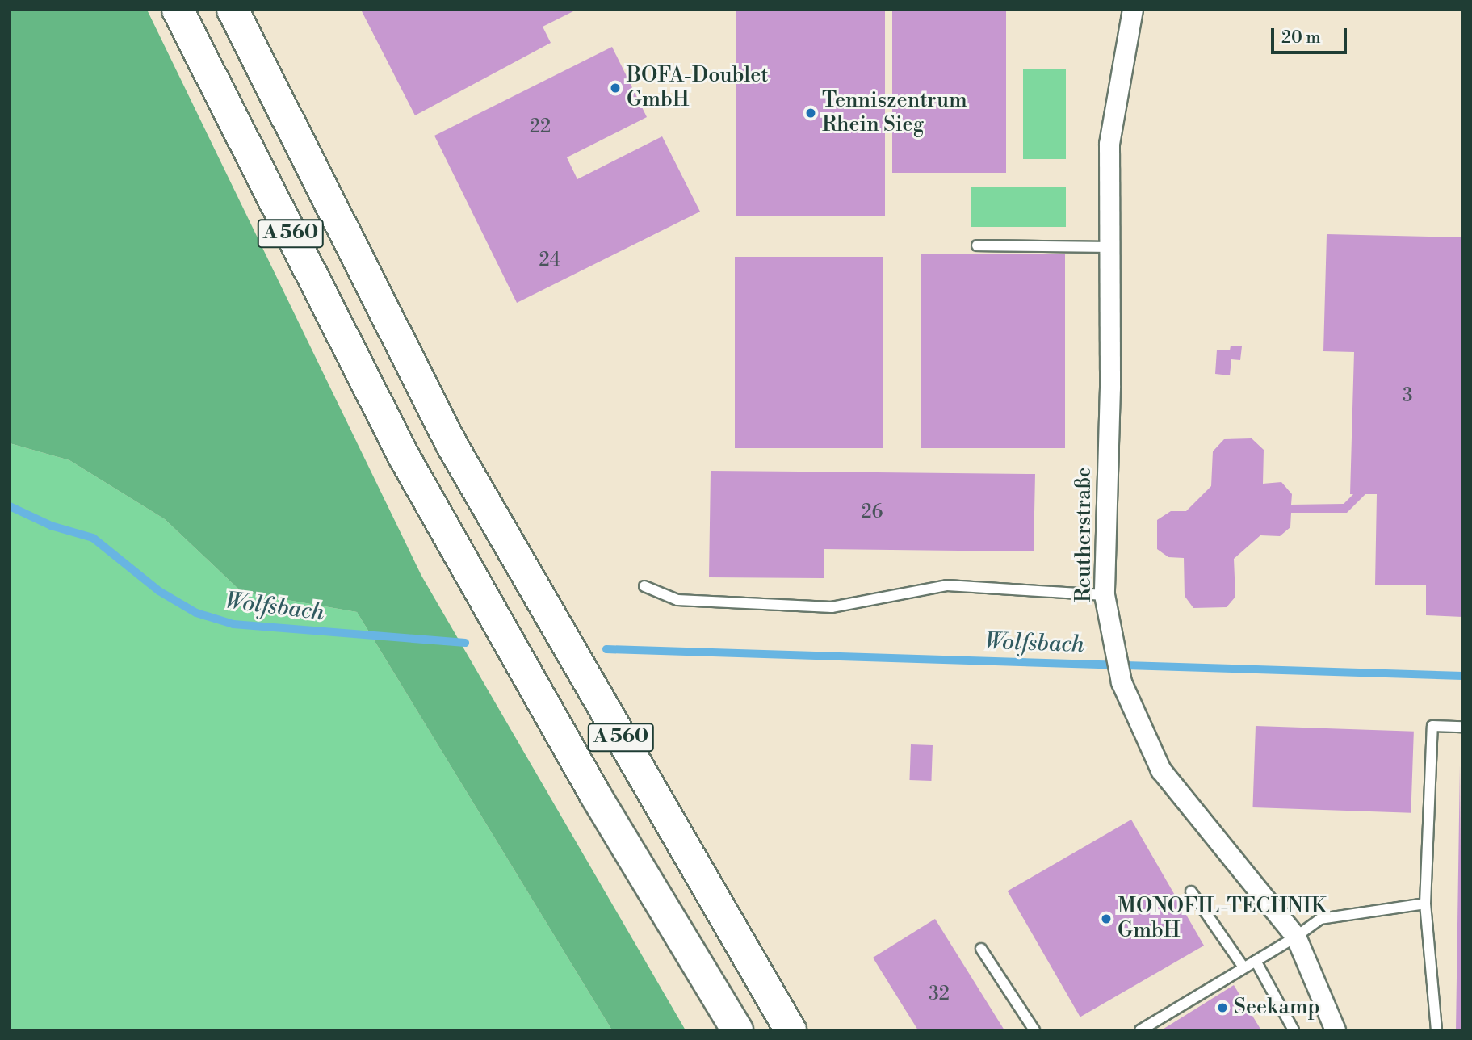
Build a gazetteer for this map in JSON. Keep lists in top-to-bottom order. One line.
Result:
{"streets":{"highway":["A 560"],"street":["Reutherstraße"]},"water":["Wolfsbach"],"places":["BOFA-Doublet GmbH","Tenniszentrum Rhein Sieg","MONOFIL-TECHNIK GmbH","Seekamp"],"house_numbers":["22","24","3","26","32"],"scale_bar":"20 m"}
